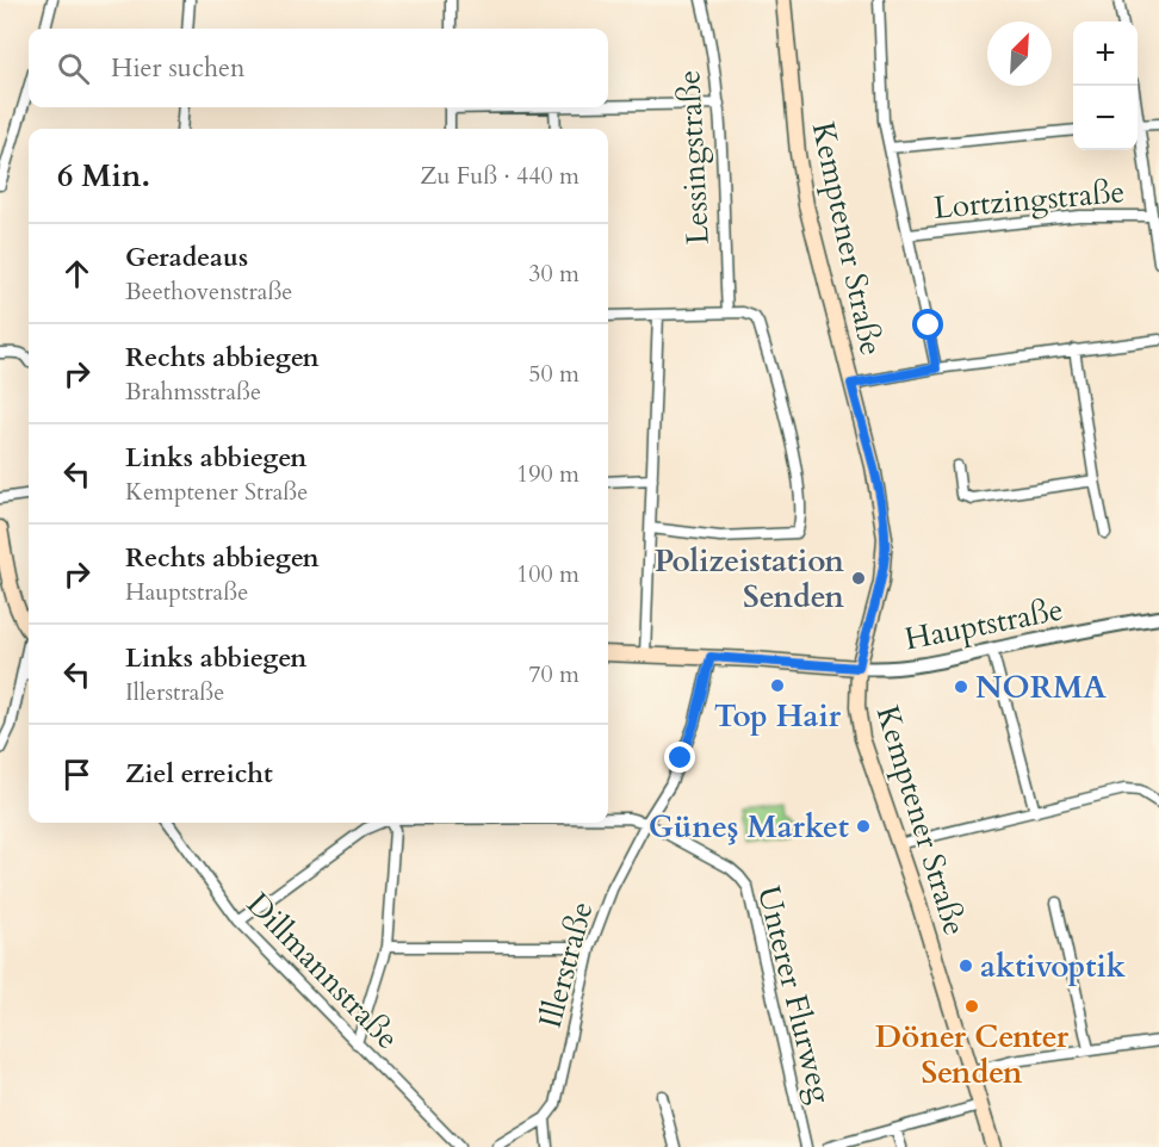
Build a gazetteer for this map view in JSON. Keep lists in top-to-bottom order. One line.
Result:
{"streets":{"main road":["Kemptener Straße","Hauptstraße"],"street":["Lessingstraße","Lortzingstraße","Illerstraße","Dillmannstraße","Unterer Flurweg"]},"crossings":[["Kemptener Straße","Hauptstraße"],["Hauptstraße","Illerstraße"],["Illerstraße","Unterer Flurweg"]],"places":["Polizeistation Senden","Top Hair","NORMA","Güneş Market","aktivoptik","Döner Center Senden"],"north":"top right","page":{"map_buttons":["+","−"],"search":"Hier suchen","heading":["6 Min.","Zu Fuß · 440 m"],"list":[["Geradeaus","Beethovenstraße","30 m"],["Rechts abbiegen","Brahmsstraße","50 m"],["Links abbiegen","Kemptener Straße","190 m"],["Rechts abbiegen","Hauptstraße","100 m"],["Links abbiegen","Illerstraße","70 m"],"Ziel erreicht"]}}
